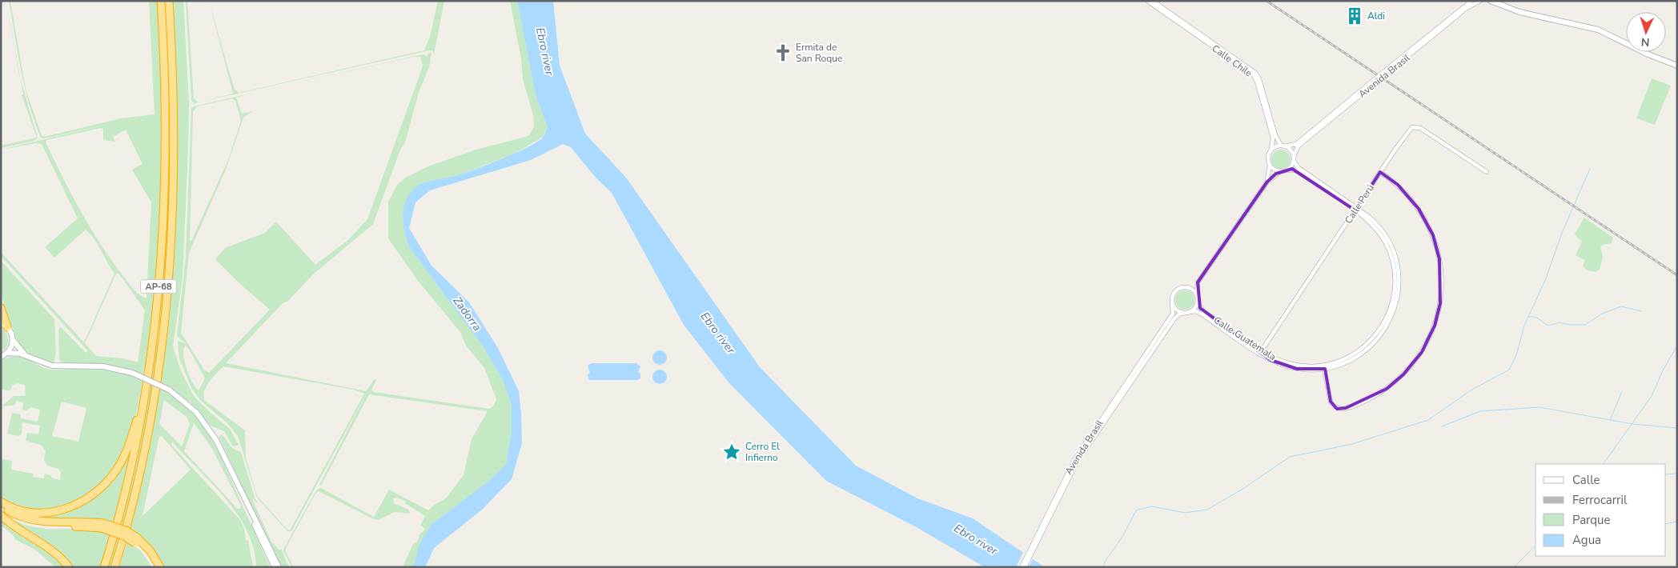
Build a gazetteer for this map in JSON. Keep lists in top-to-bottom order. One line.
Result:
{"streets":{"highway":["AP-68"],"street":["Calle Chile","Avenida Brasil","Calle Perú","Calle Guatemala"]},"crossings":[["Calle Chile","Avenida Brasil"],["Calle Chile","Calle Guatemala"],["Avenida Brasil","Calle Guatemala"],["Calle Perú","Calle Guatemala"]],"water":["Ebro river","Zadorra"],"places":{"building":["Aldi"],"church":["Ermita de San Roque"],"place":["Cerro El Infierno"]},"legend":["Calle","Ferrocarril","Parque","Agua"],"north":"bottom"}
